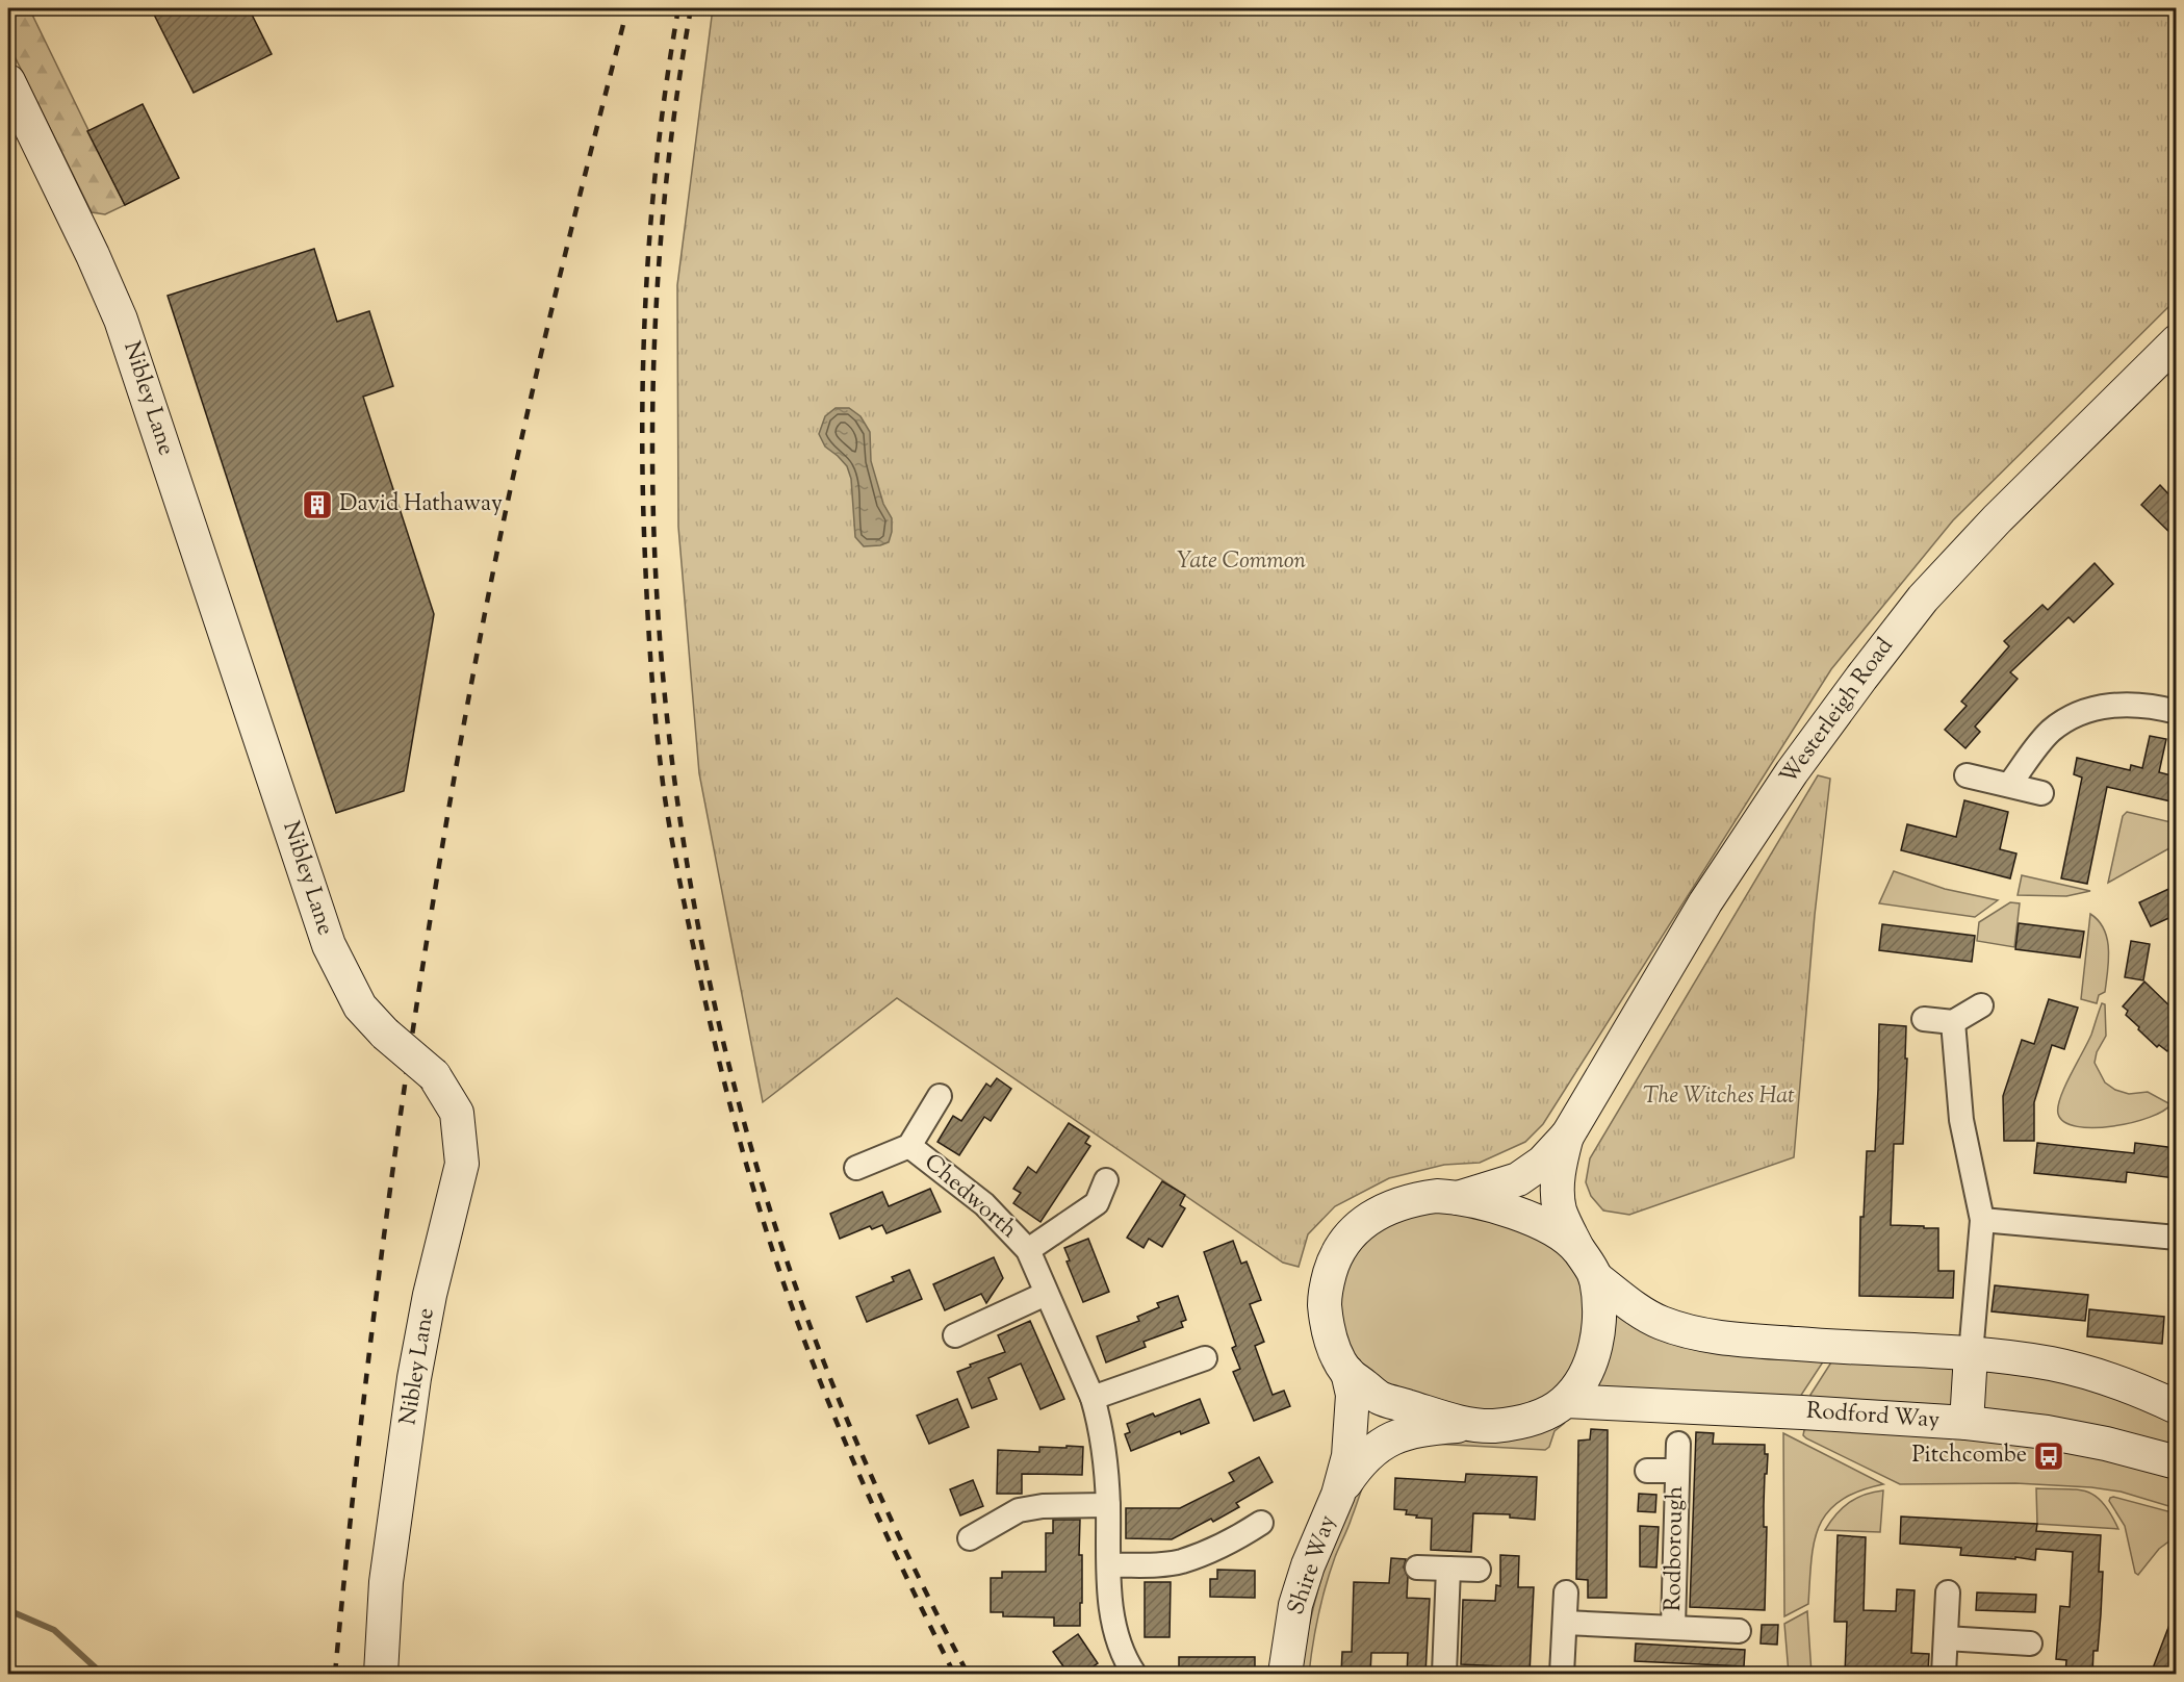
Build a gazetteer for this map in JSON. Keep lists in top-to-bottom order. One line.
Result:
{"streets":{"street":["Nibley Lane","Westerleigh Road","Chedworth","Rodford Way","Rodborough","Shire Way"]},"parks":["Yate Common","The Witches Hat"],"places":{"building":["David Hathaway"],"bus stop":["Pitchcombe"]}}
